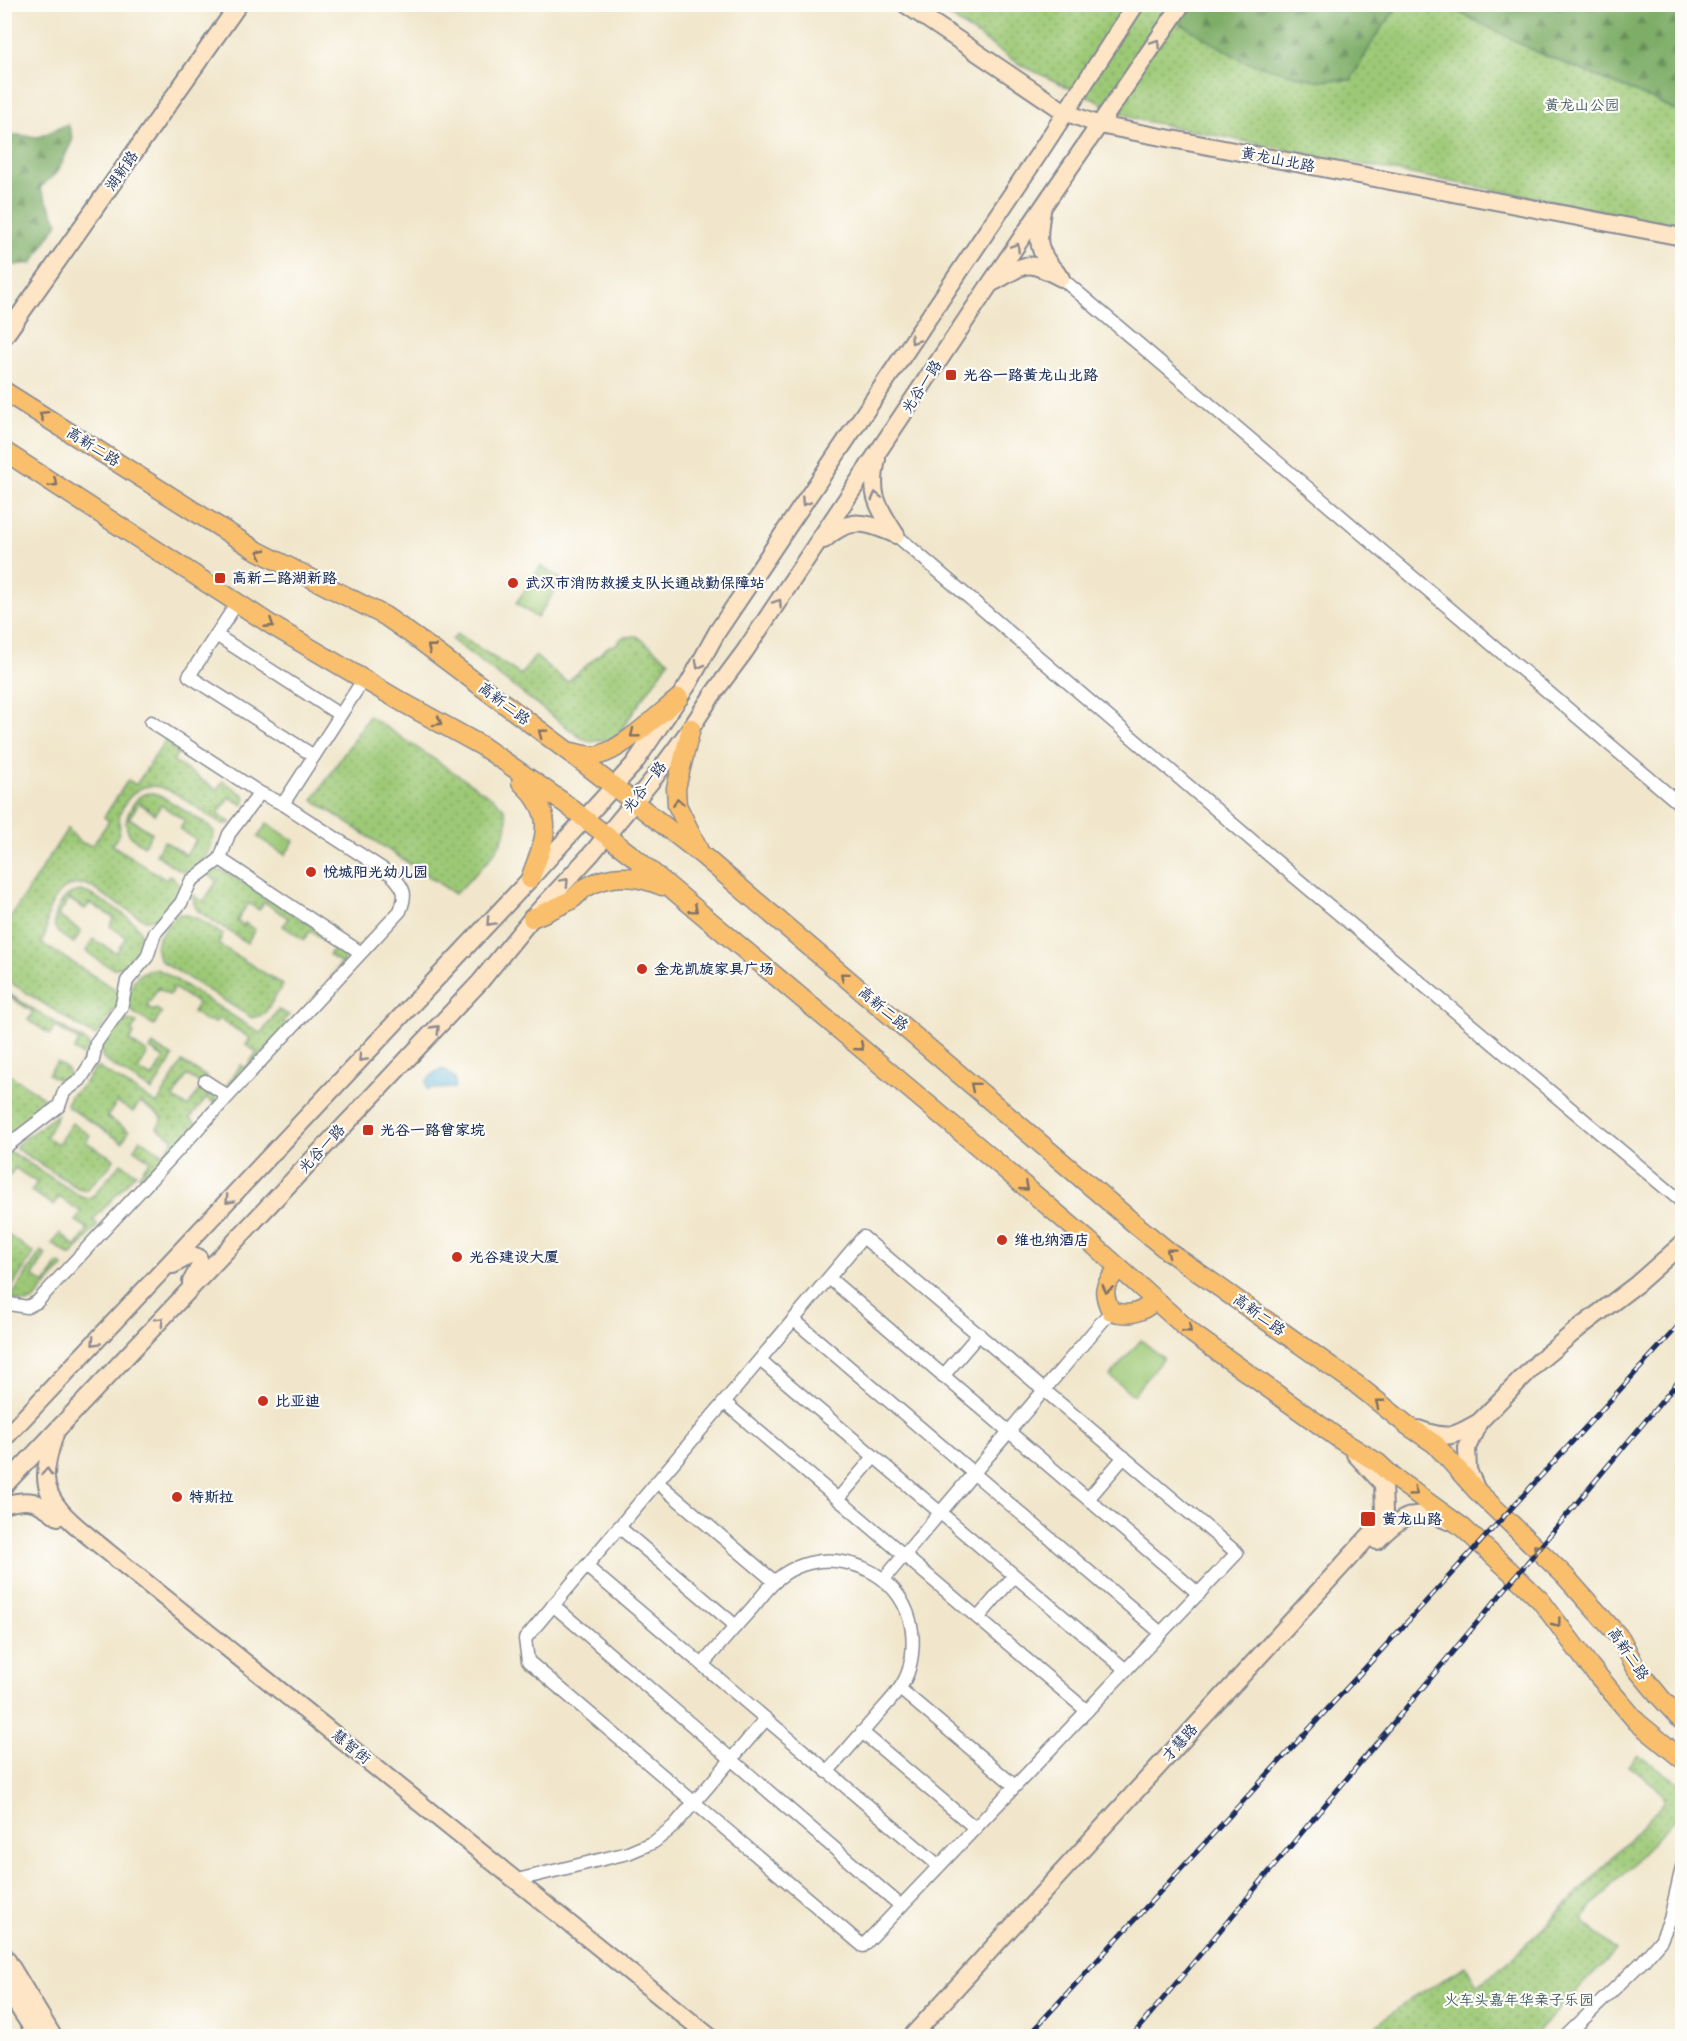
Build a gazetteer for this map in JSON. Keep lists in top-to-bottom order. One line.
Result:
{"streets":{"main road":["高新二路"],"street":["黄龙山北路","湖新路","光谷一路","才慧路","慧智街"]},"crossings":[["黄龙山北路","光谷一路"],["光谷一路","高新二路"],["光谷一路","慧智街"]],"parks":["黄龙山公园","火车头嘉年华亲子乐园"],"places":{"transit":["光谷一路黄龙山北路","高新二路湖新路","光谷一路曾家垸","黄龙山路"],"other":["武汉市消防救援支队长通战勤保障站","悦城阳光幼儿园","金龙凯旋家具广场","维也纳酒店","光谷建设大厦","比亚迪","特斯拉"]}}
